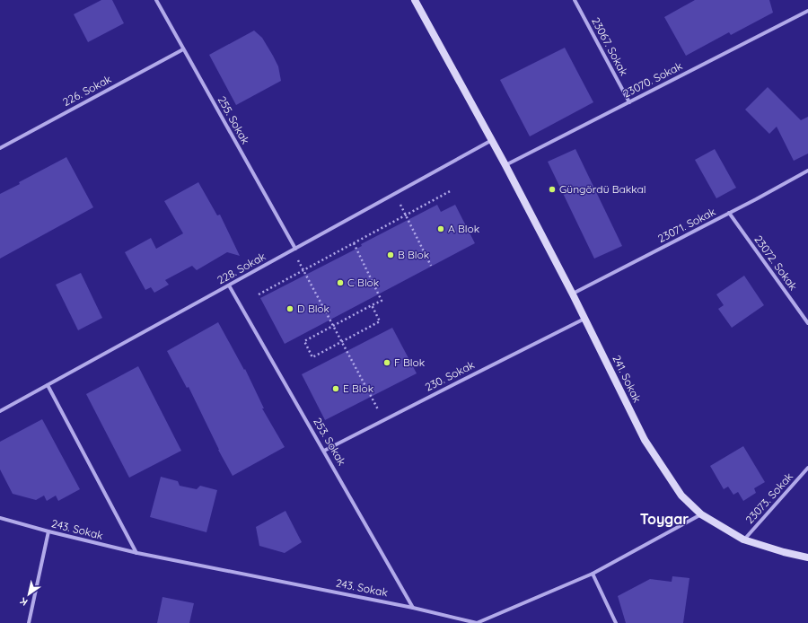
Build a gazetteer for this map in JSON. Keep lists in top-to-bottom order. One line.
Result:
{"streets":{"main road":["241. Sokak"],"street":["23067. Sokak","23070. Sokak","226. Sokak","255. Sokak","23071. Sokak","23072. Sokak","228. Sokak","230. Sokak","253. Sokak","23073. Sokak","243. Sokak"]},"crossings":[["23067. Sokak","23070. Sokak"],["23070. Sokak","241. Sokak"],["226. Sokak","255. Sokak"],["255. Sokak","228. Sokak"],["23071. Sokak","23072. Sokak"],["23071. Sokak","241. Sokak"],["228. Sokak","241. Sokak"],["228. Sokak","253. Sokak"],["230. Sokak","241. Sokak"],["230. Sokak","253. Sokak"],["241. Sokak","23073. Sokak"],["241. Sokak","243. Sokak"],["253. Sokak","243. Sokak"]],"districts":["Toygar"],"places":["Güngördü Bakkal","A Blok","B Blok","C Blok","D Blok","F Blok","E Blok"],"north":"bottom left"}
